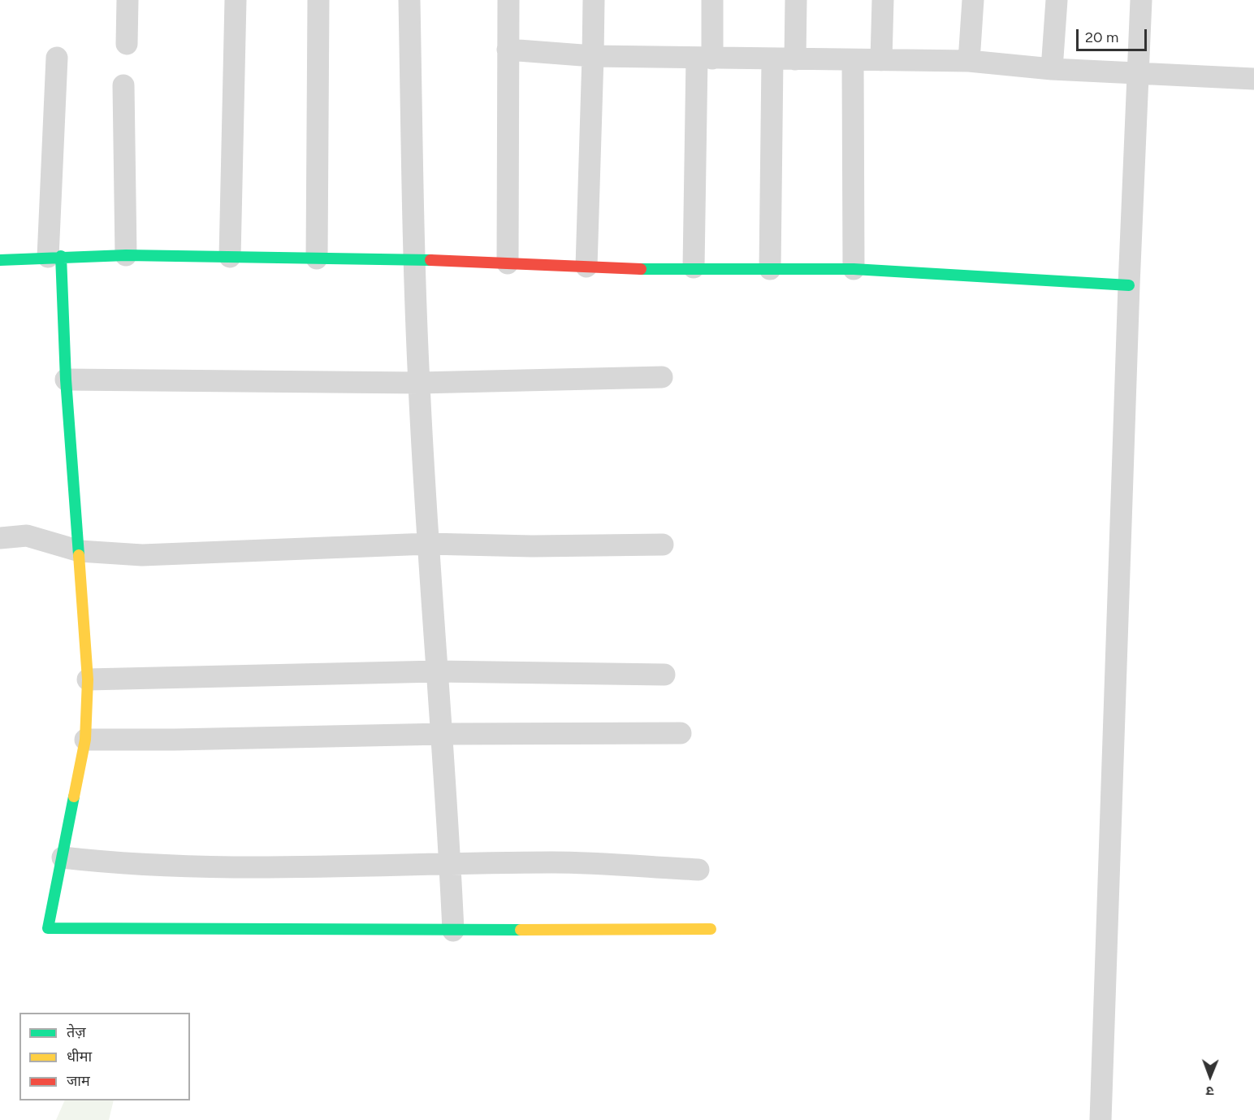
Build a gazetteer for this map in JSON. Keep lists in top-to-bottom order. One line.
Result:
{"legend":["तेज़","धीमा","जाम"],"scale_bar":"20 m","north":"bottom"}
